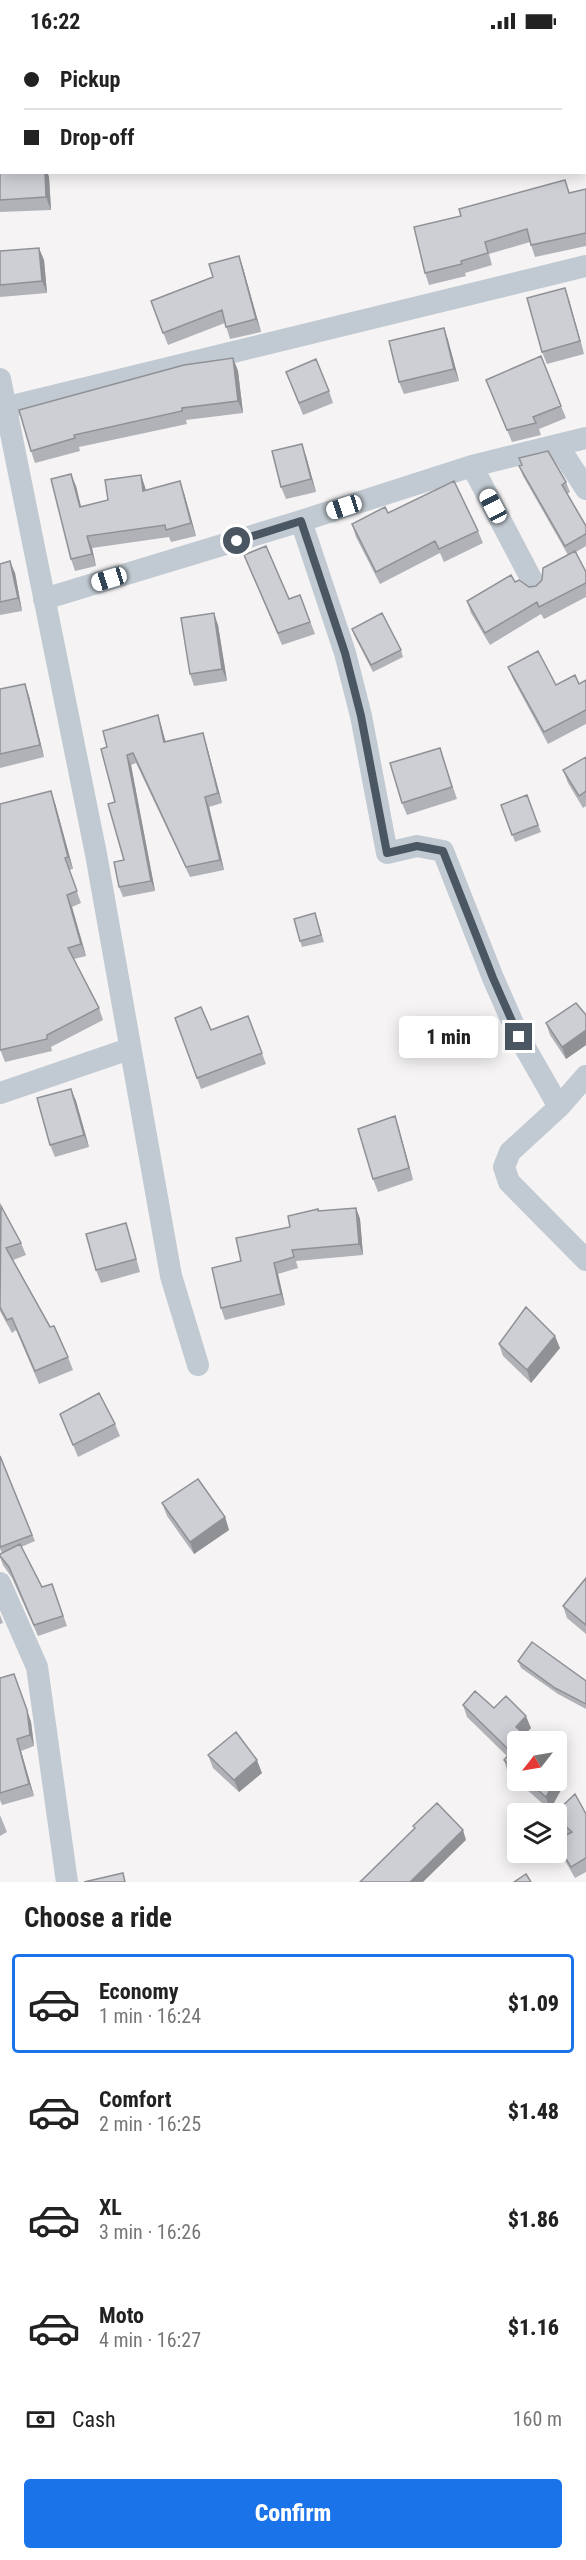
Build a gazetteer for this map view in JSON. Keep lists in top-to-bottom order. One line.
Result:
{"north":"bottom left","page":{"status":"16:22","banner":["Pickup","Drop-off"],"bubble":"1 min","heading":"Choose a ride","list":[{"name":"Economy","note":"1 min · 16:24","value":"$1.09"},{"name":"Comfort","note":"2 min · 16:25","value":"$1.48"},{"name":"XL","note":"3 min · 16:26","value":"$1.86"},{"name":"Moto","note":"4 min · 16:27","value":"$1.16"}],"pay":["Cash","160 m"],"buttons":"Confirm"}}
